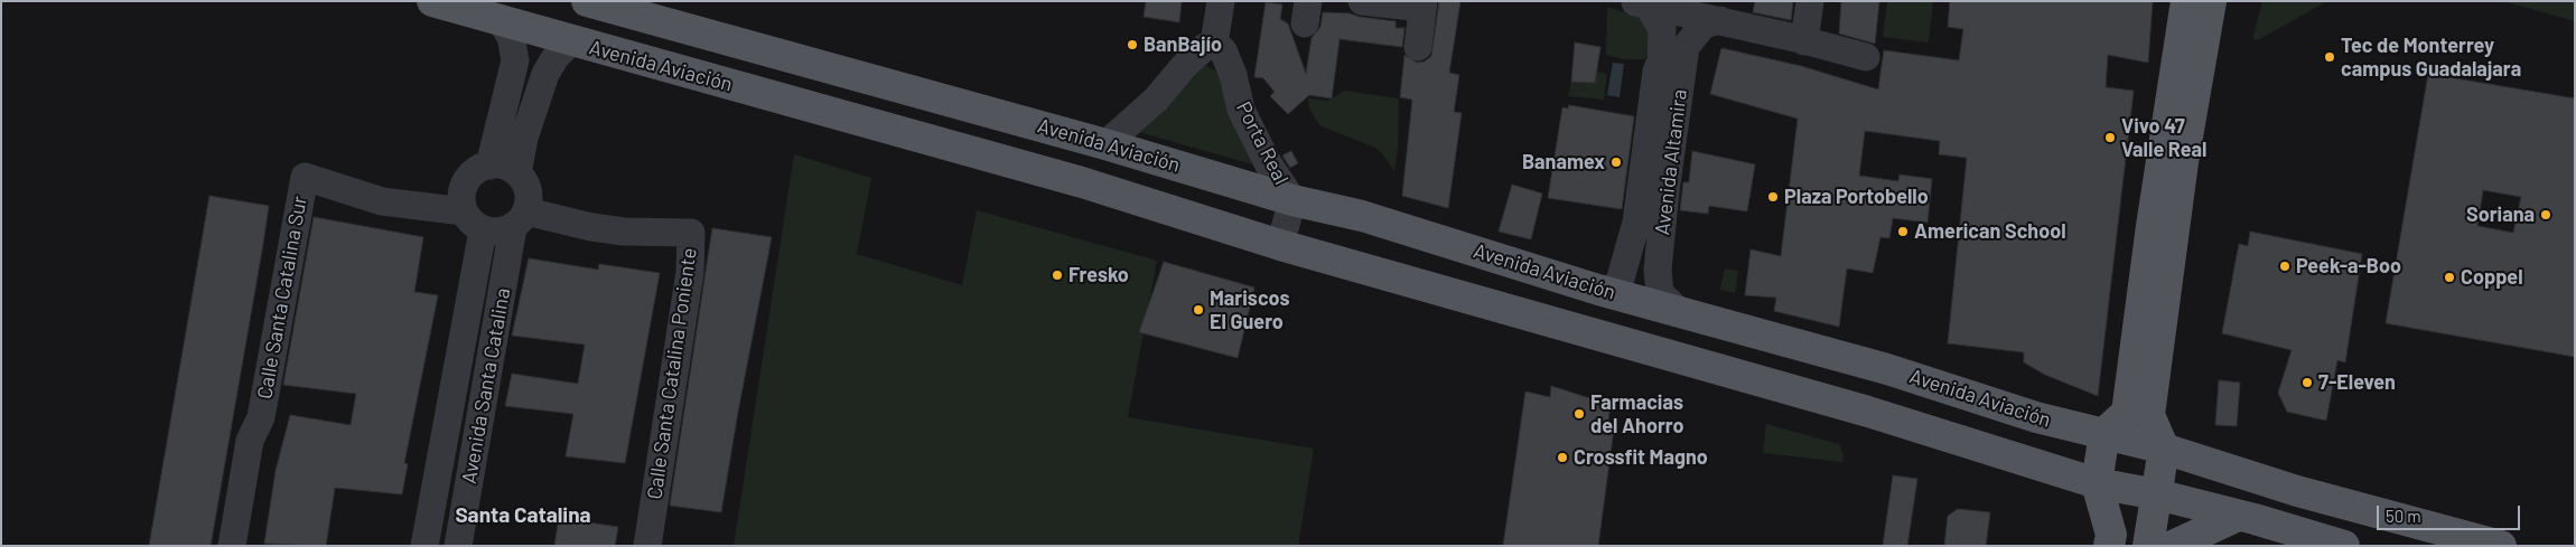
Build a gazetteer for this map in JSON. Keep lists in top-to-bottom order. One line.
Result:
{"streets":{"main road":["Avenida Aviación"],"street":["Porta Real","Avenida Altamira","Calle Santa Catalina Sur","Calle Santa Catalina Poniente","Avenida Santa Catalina"]},"crossings":[["Avenida Aviación","Porta Real"],["Avenida Aviación","Avenida Altamira"],["Calle Santa Catalina Sur","Calle Santa Catalina Poniente"],["Calle Santa Catalina Sur","Avenida Santa Catalina"],["Calle Santa Catalina Poniente","Avenida Santa Catalina"]],"districts":["Santa Catalina"],"places":["BanBajío","Tec de Monterrey campus Guadalajara","Vivo 47 Valle Real","Banamex","Plaza Portobello","Soriana","American School","Peek-a-Boo","Fresko","Coppel","Mariscos El Guero","7-Eleven","Farmacias del Ahorro","Crossfit Magno"],"scale_bar":"50 m"}
